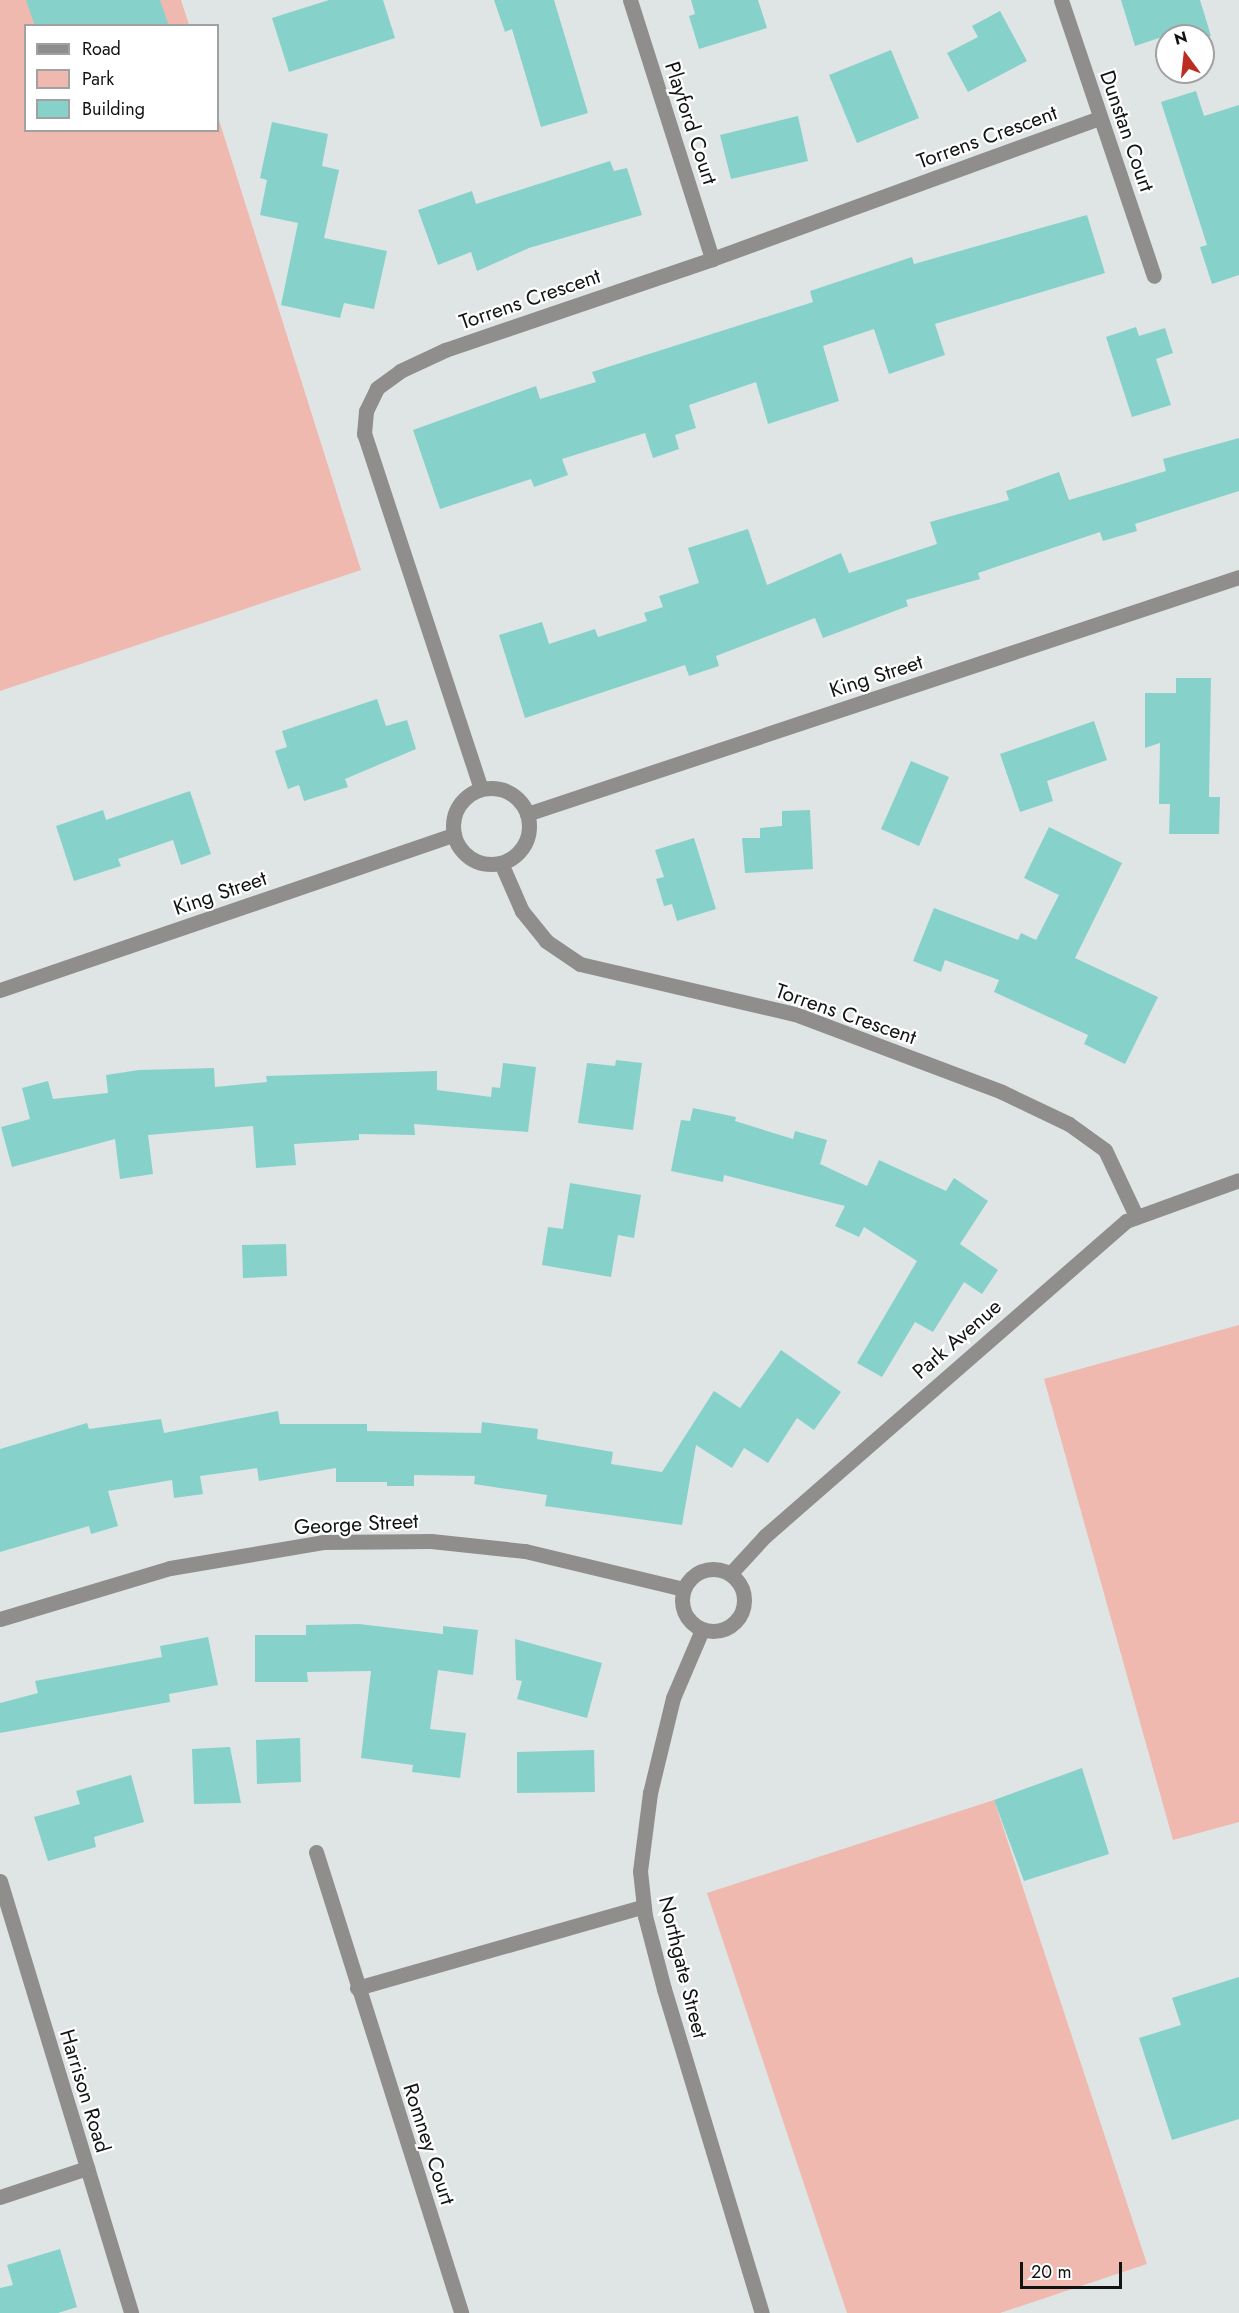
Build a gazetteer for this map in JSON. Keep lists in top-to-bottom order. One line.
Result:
{"streets":{"street":["Playford Court","Dunstan Court","Torrens Crescent","King Street","Park Avenue","George Street","Northgate Street","Harrison Road","Romney Court"]},"crossings":[["Playford Court","Torrens Crescent"],["Dunstan Court","Torrens Crescent"],["Torrens Crescent","King Street"],["Torrens Crescent","Park Avenue"],["Park Avenue","George Street"],["Park Avenue","Northgate Street"],["George Street","Northgate Street"]],"legend":["Road","Park","Building"],"scale_bar":"20 m","north":"top"}
